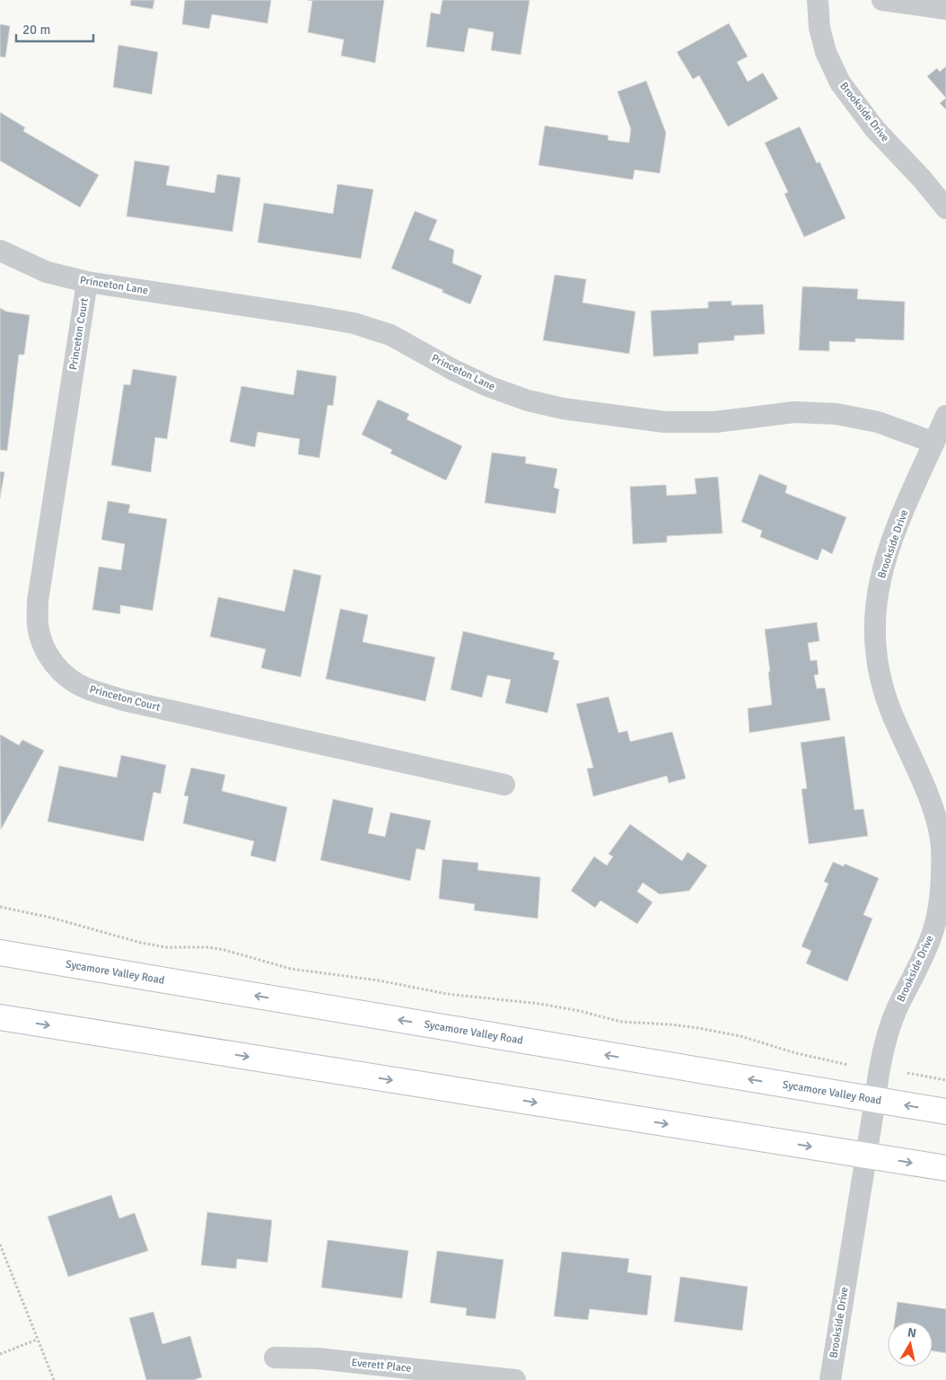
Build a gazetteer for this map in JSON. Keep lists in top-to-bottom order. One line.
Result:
{"streets":{"main road":["Sycamore Valley Road"],"street":["Brookside Drive","Princeton Lane","Princeton Court","Everett Place"]},"crossings":[["Brookside Drive","Princeton Lane"],["Brookside Drive","Sycamore Valley Road"],["Princeton Lane","Princeton Court"]],"scale_bar":"20 m","north":"top"}
